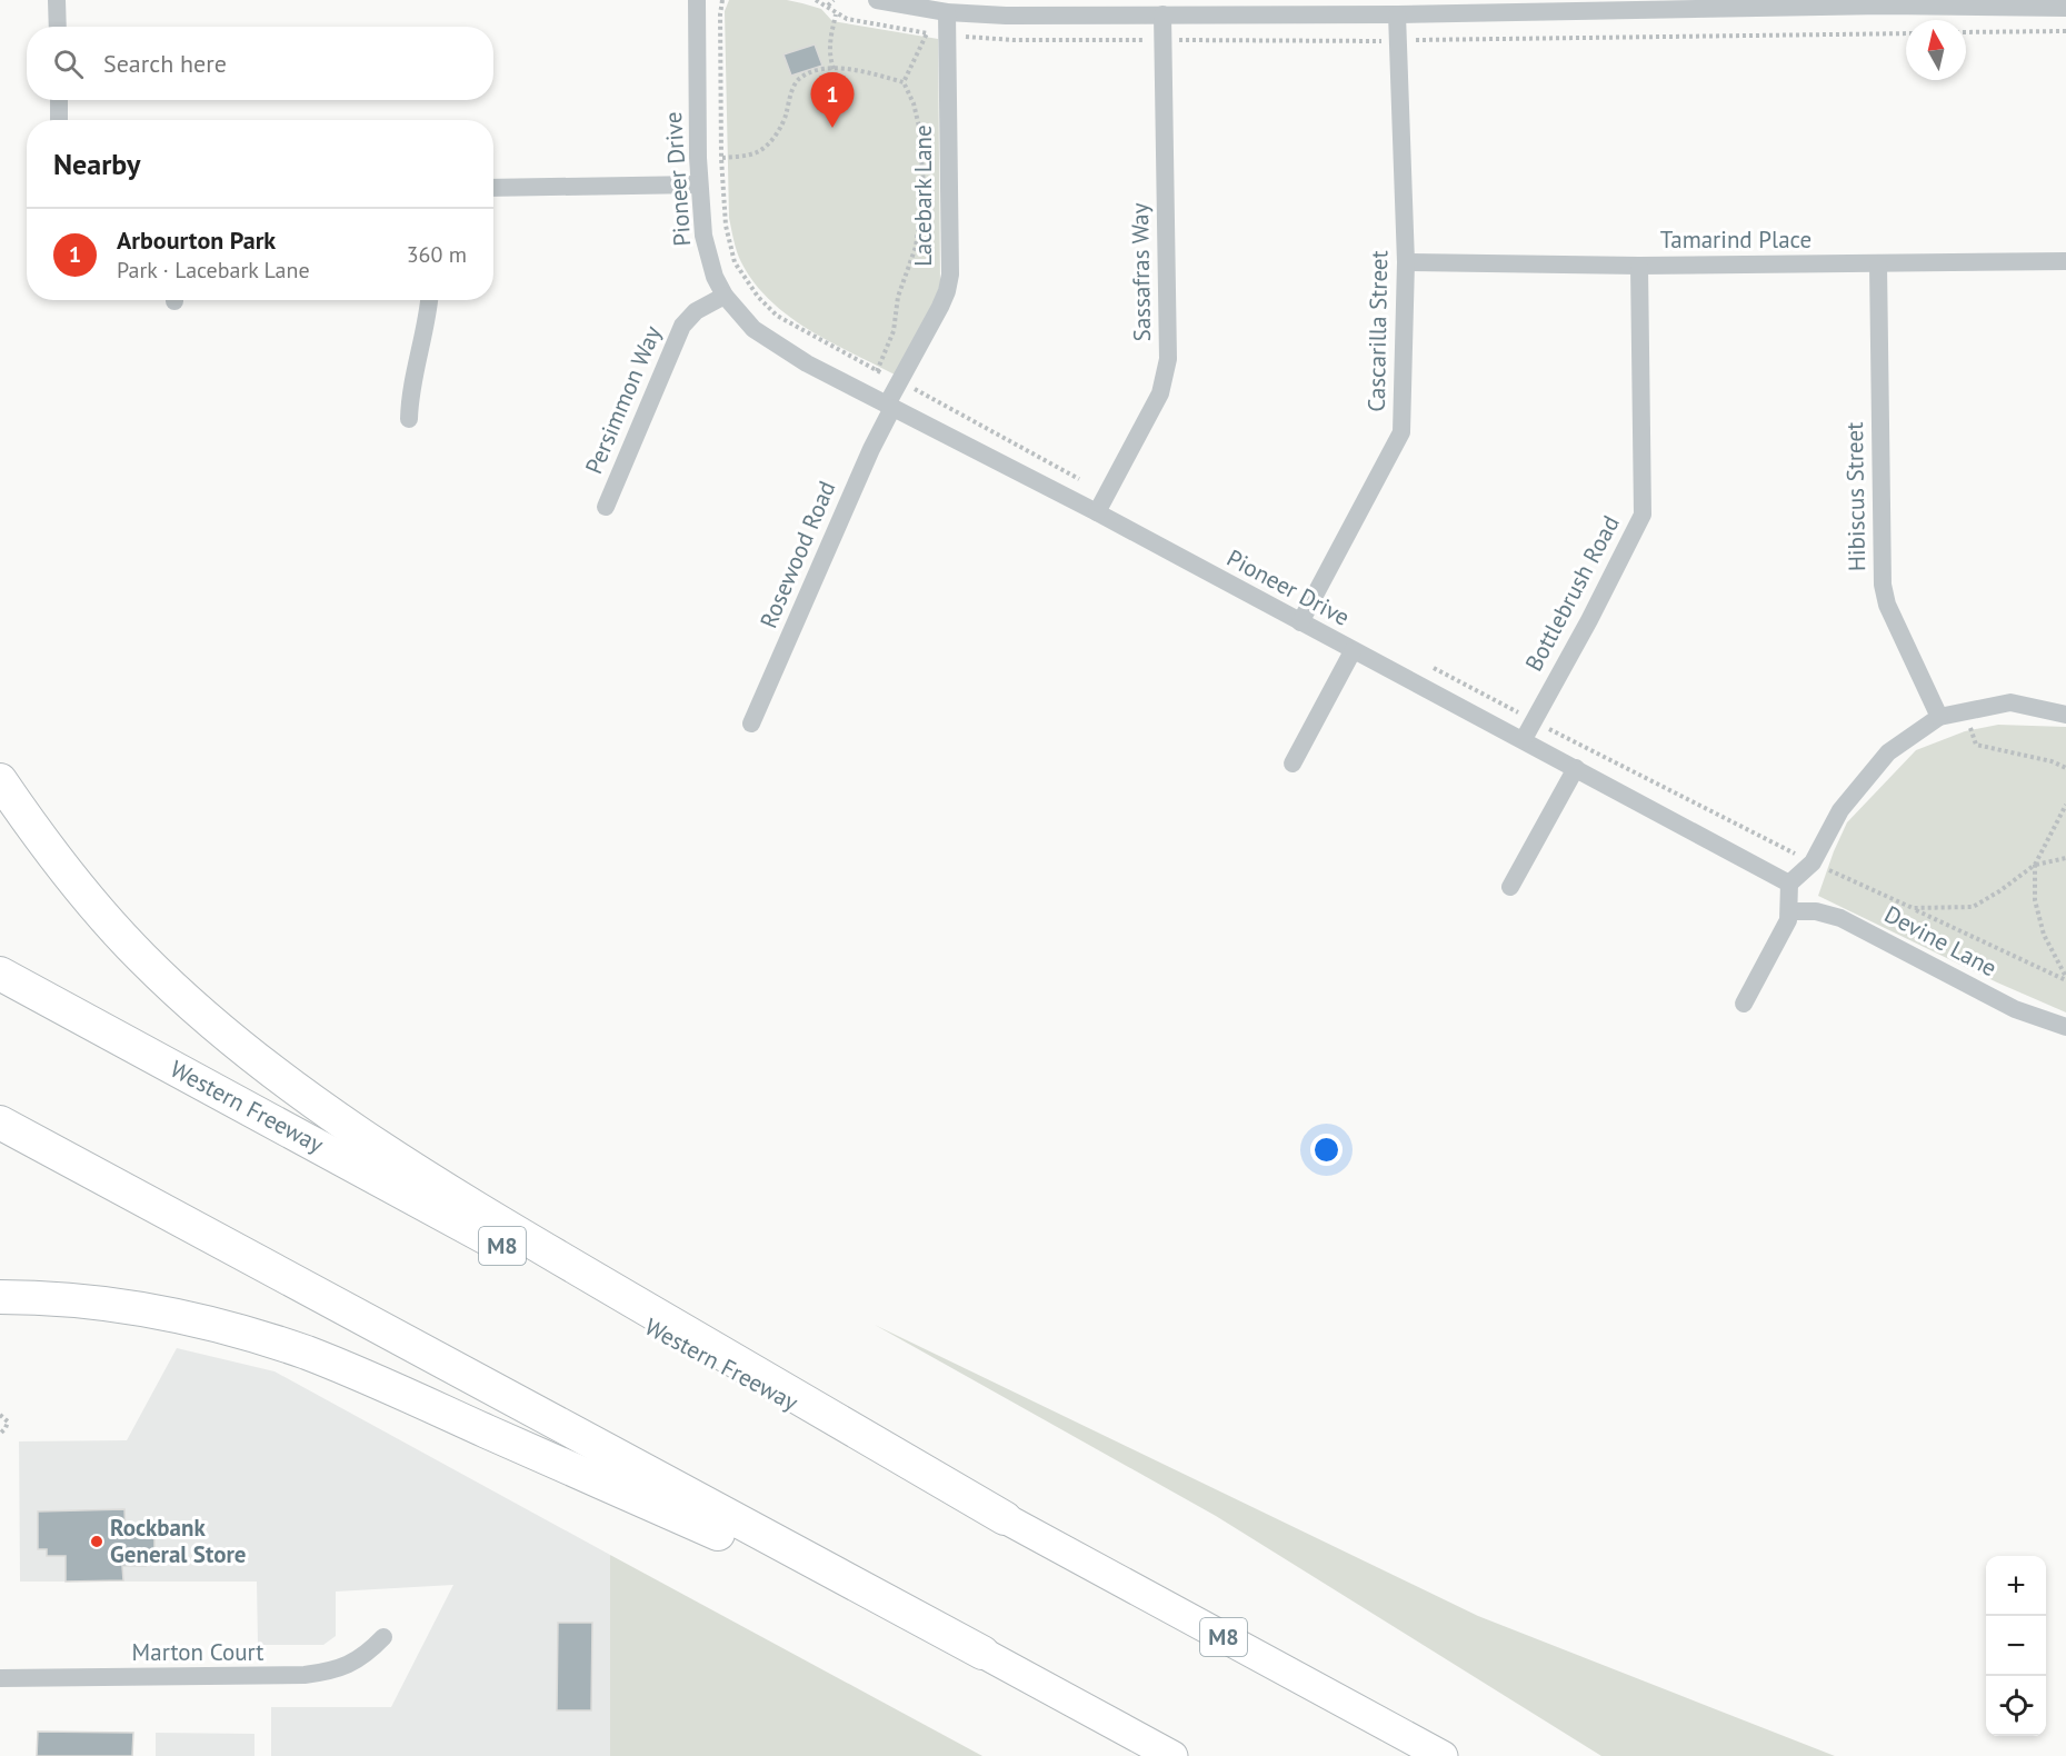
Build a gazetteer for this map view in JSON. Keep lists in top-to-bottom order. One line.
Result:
{"streets":{"highway":["Western Freeway","M8"],"street":["Pioneer Drive","Lacebark Lane","Tamarind Place","Sassafras Way","Cascarilla Street","Persimmon Way","Hibiscus Street","Rosewood Road","Bottlebrush Road","Devine Lane","Marton Court"]},"crossings":[["Pioneer Drive","Lacebark Lane"],["Pioneer Drive","Sassafras Way"],["Pioneer Drive","Cascarilla Street"],["Pioneer Drive","Persimmon Way"],["Pioneer Drive","Rosewood Road"],["Pioneer Drive","Bottlebrush Road"],["Lacebark Lane","Rosewood Road"],["Tamarind Place","Cascarilla Street"],["Tamarind Place","Hibiscus Street"],["Tamarind Place","Bottlebrush Road"]],"places":["Rockbank General Store"],"north":"top","page":{"search":"Search here","pins":"1","heading":"Nearby","list":[{"mark":"1","name":"Arbourton Park","note":"Park · Lacebark Lane","value":"360 m"}],"map_buttons":["+","−"]}}
